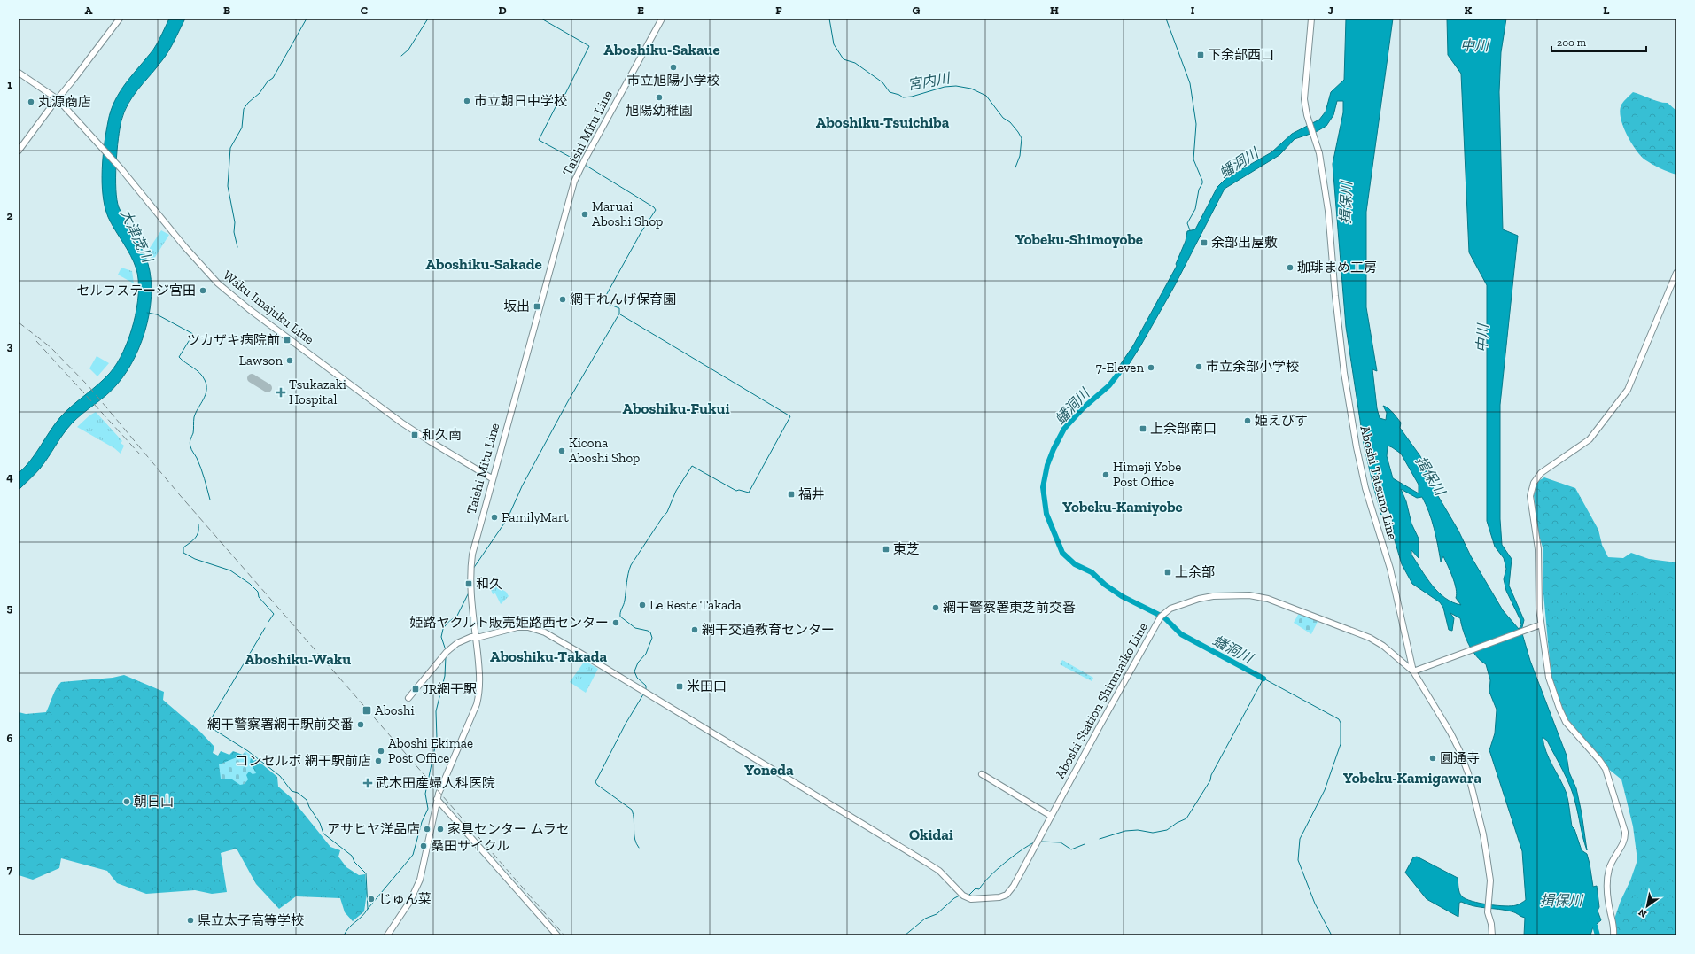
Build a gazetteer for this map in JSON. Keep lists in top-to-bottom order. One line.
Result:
{"streets":{"main road":["Taishi Mitu Line","Waku Imajuku Line","Aboshi Tatsuno Line","Aboshi Station Shinmaiko Line"]},"crossings":[["Taishi Mitu Line","Waku Imajuku Line"],["Taishi Mitu Line","Aboshi Station Shinmaiko Line"],["Aboshi Tatsuno Line","Aboshi Station Shinmaiko Line"]],"districts":["Aboshiku-Sakaue","Aboshiku-Tsuichiba","Yobeku-Shimoyobe","Aboshiku-Sakade","Aboshiku-Fukui","Yobeku-Kamiyobe","Aboshiku-Takada","Aboshiku-Waku","Yoneda","Yobeku-Kamigawara","Okidai"],"water":["中川","宮内川","蟠洞川","揖保川","大津茂川"],"places":{"transit":["下余部西口","余部出屋敷","坂出","ツカザキ病院前","上余部南口","和久南","福井","東芝","上余部","和久","米田口","JR網干駅","Aboshi"],"other":["市立旭陽小学校","旭陽幼稚園","市立朝日中学校","丸源商店","Maruai Aboshi Shop","珈琲まめ工房","セルフステージ宮田","網干れんげ保育園","Lawson","市立余部小学校","7-Eleven","姫えびす","Kicona Aboshi Shop","Himeji Yobe Post Office","FamilyMart","Le Reste Takada","網干警察署東芝前交番","姫路ヤクルト販売姫路西センター","網干交通教育センター","網干警察署網干駅前交番","Aboshi Ekimae Post Office","圓通寺","コンセルボ 網干駅前店","朝日山","アサヒヤ洋品店","家具センター ムラセ","桑田サイクル","じゅん菜","県立太子高等学校"],"health":["Tsukazaki Hospital","武木田産婦人科医院"]},"scale_bar":"200 m","north":"bottom left","grid":{"columns":["A","B","C","D","E","F","G","H","I","J","K","L"],"rows":["1","2","3","4","5","6","7"]}}
